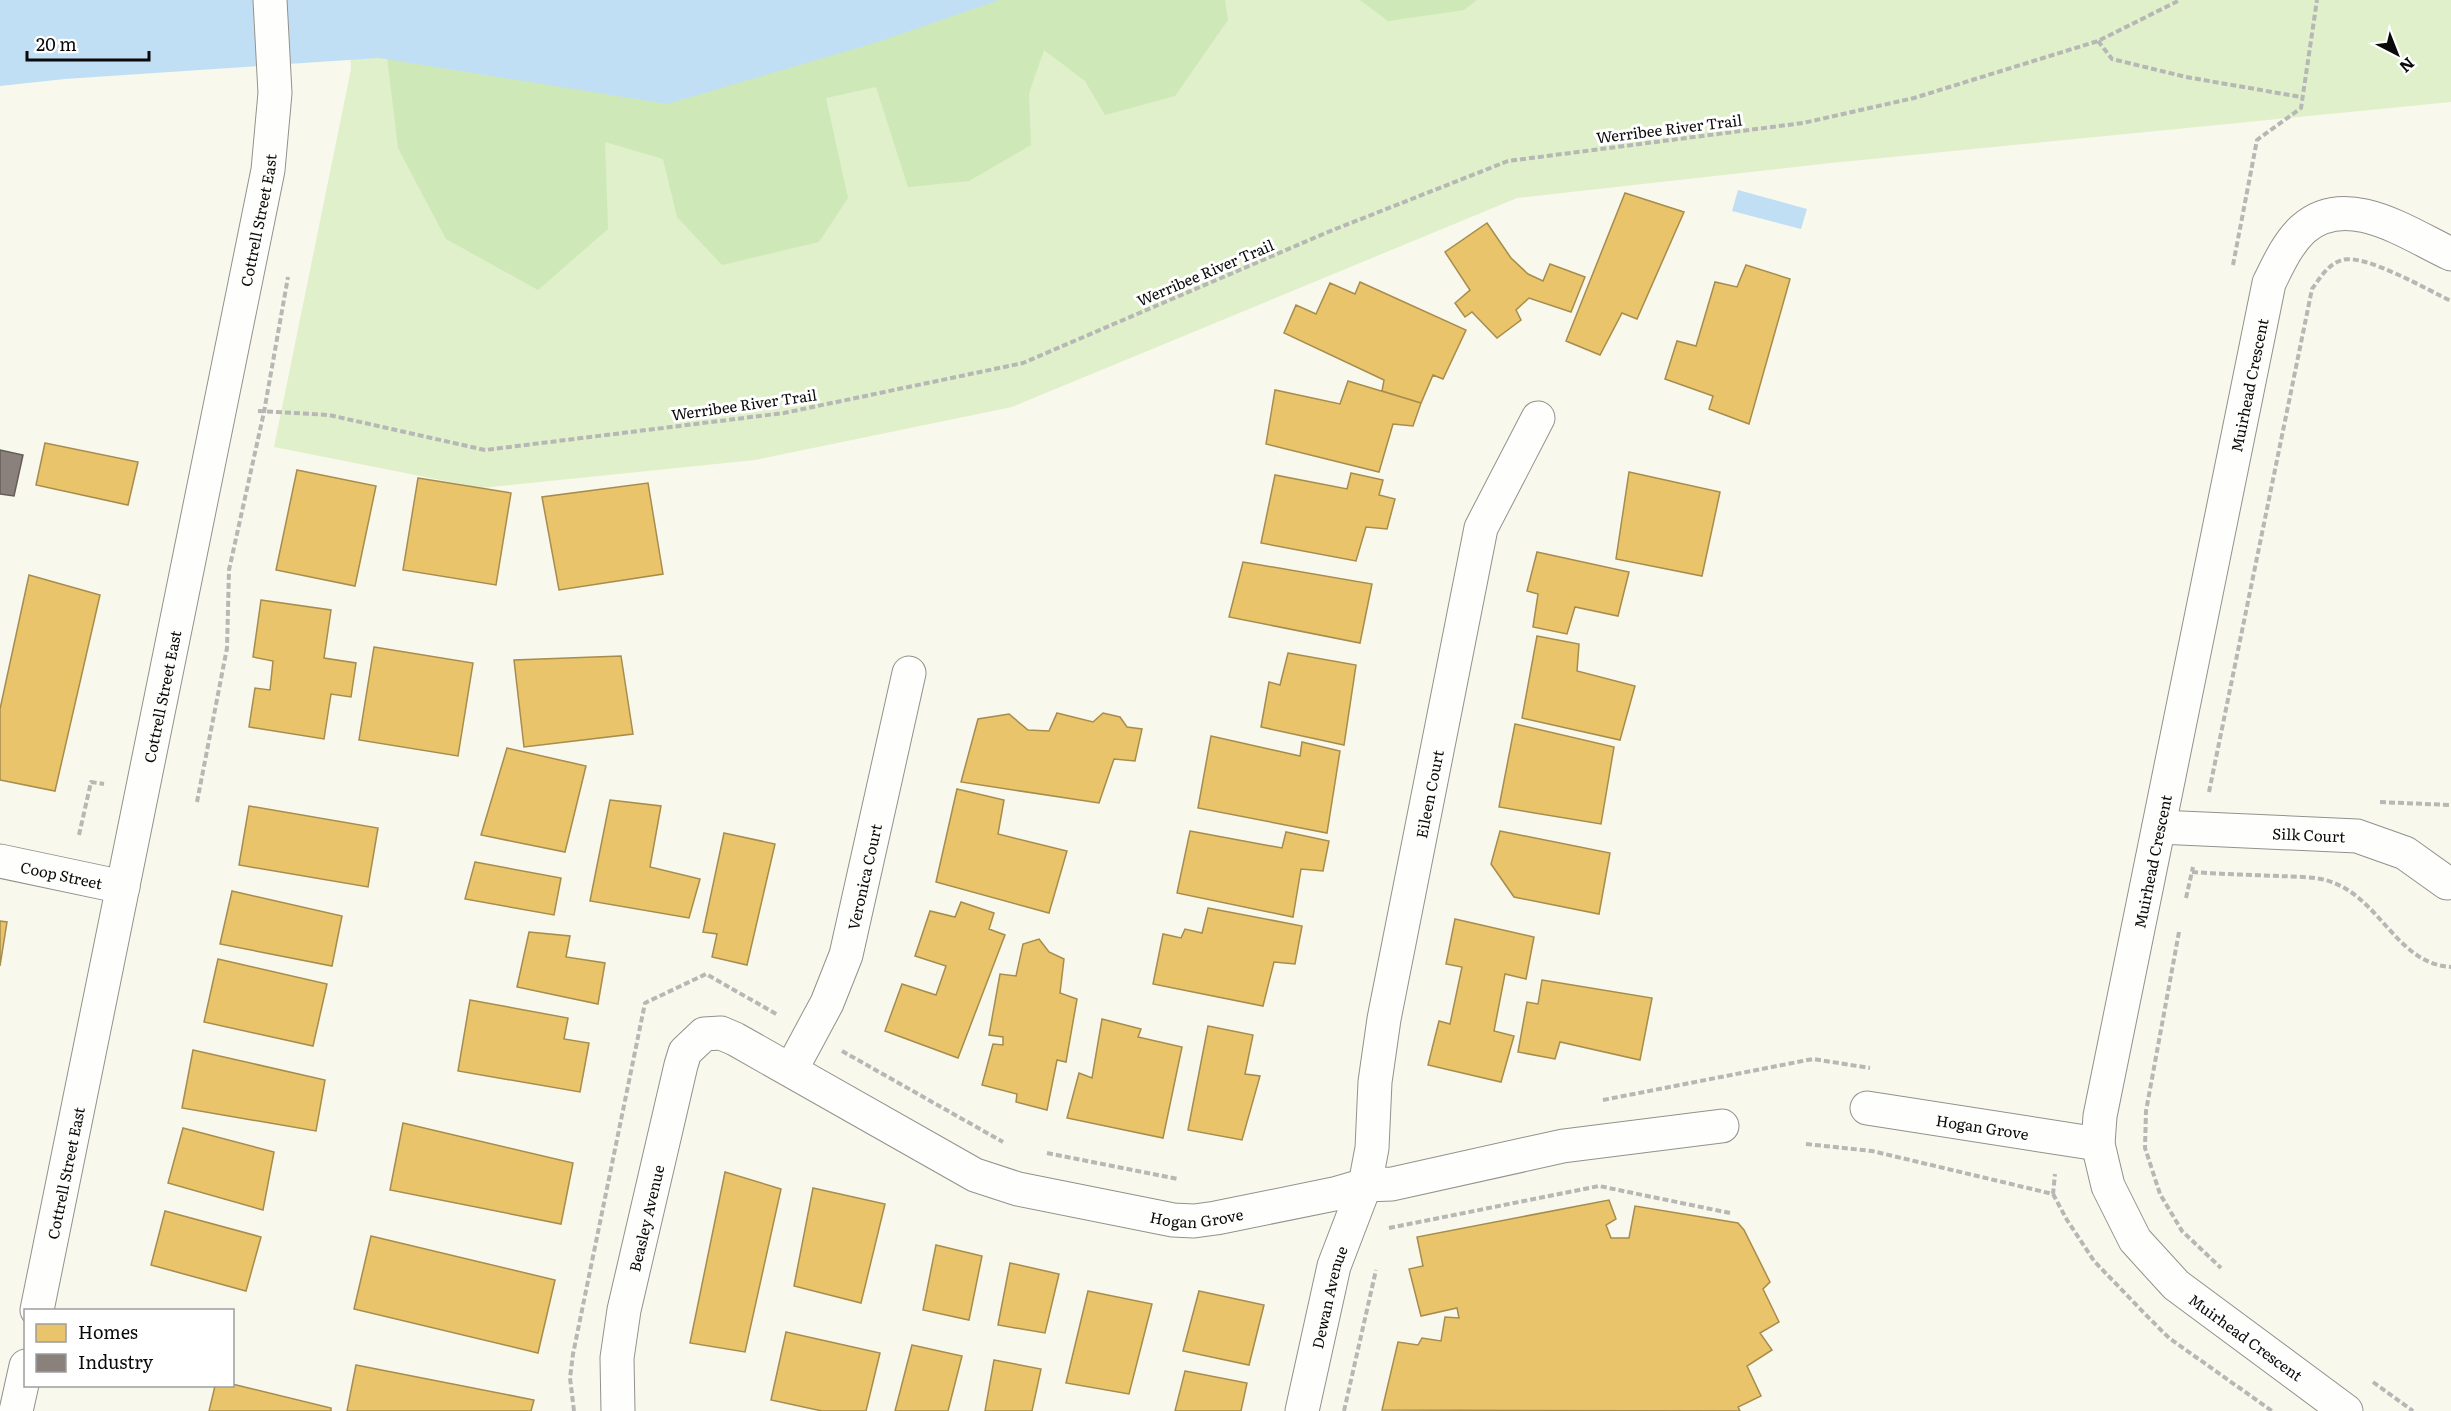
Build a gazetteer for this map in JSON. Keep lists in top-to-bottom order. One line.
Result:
{"streets":{"street":["Cottrell Street East","Muirhead Crescent","Eileen Court","Silk Court","Coop Street","Veronica Court","Hogan Grove","Beasley Avenue","Dewan Avenue"],"path":["Werribee River Trail"]},"crossings":[["Werribee River Trail","Cottrell Street East"],["Cottrell Street East","Coop Street"],["Muirhead Crescent","Silk Court"],["Muirhead Crescent","Hogan Grove"],["Eileen Court","Hogan Grove"],["Eileen Court","Dewan Avenue"],["Veronica Court","Hogan Grove"],["Hogan Grove","Beasley Avenue"],["Hogan Grove","Dewan Avenue"]],"legend":["Homes","Industry"],"scale_bar":"20 m","north":"bottom right"}
